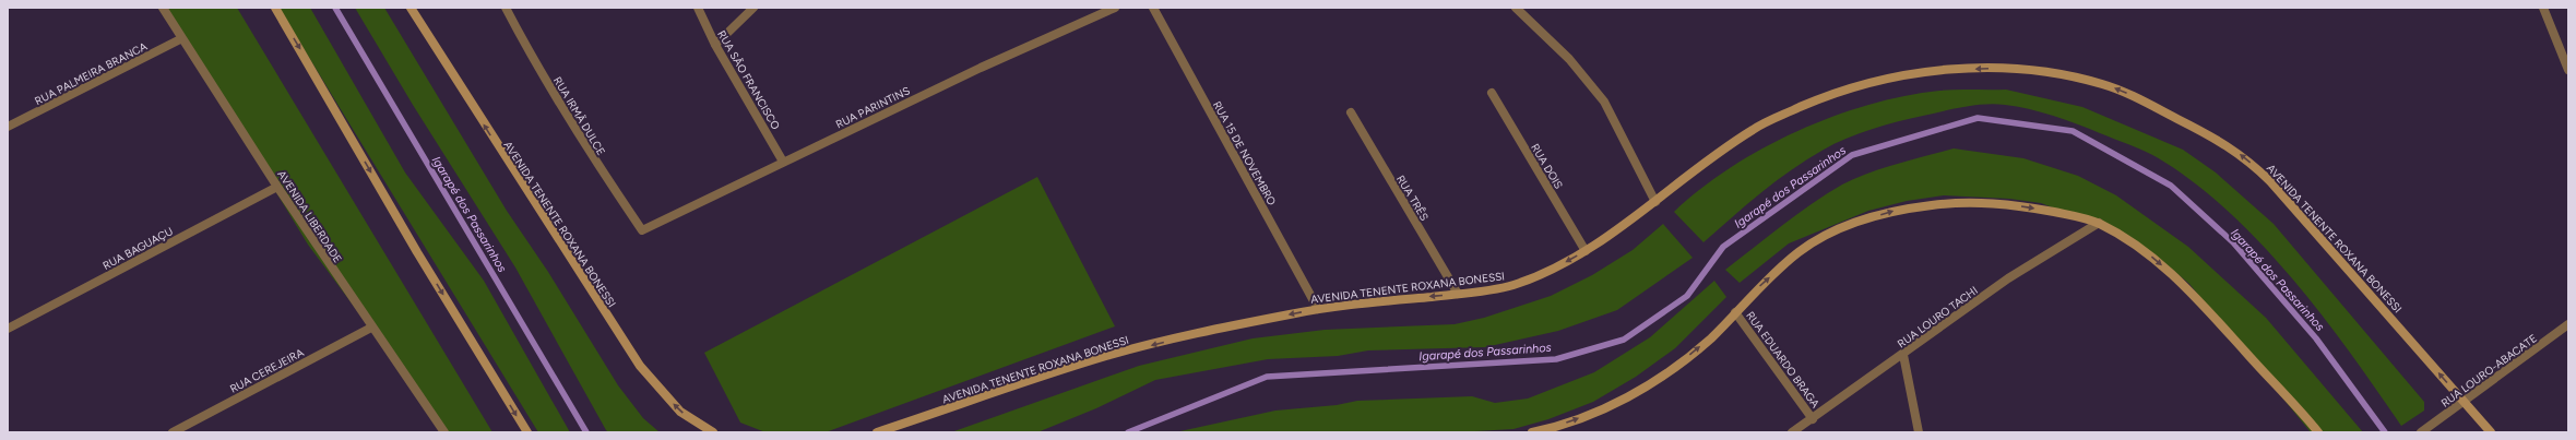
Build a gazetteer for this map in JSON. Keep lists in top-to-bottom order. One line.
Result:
{"streets":{"street":["RUA PALMEIRA BRANCA","RUA SÃO FRANCISCO","RUA PARINTINS","RUA IRMÃ DULCE","RUA 15 DE NOVEMBRO","RUA DOIS","RUA TRÊS","AVENIDA LIBERDADE","AVENIDA TENENTE ROXANA BONESSI","RUA BAGUAÇU","RUA LOURO TACHI","RUA EDUARDO BRAGA","RUA CEREJEIRA","RUA LOURO-ABACATE"]},"crossings":[["RUA PALMEIRA BRANCA","AVENIDA LIBERDADE"],["RUA SÃO FRANCISCO","RUA PARINTINS"],["RUA PARINTINS","RUA IRMÃ DULCE"],["RUA 15 DE NOVEMBRO","AVENIDA TENENTE ROXANA BONESSI"],["RUA DOIS","AVENIDA TENENTE ROXANA BONESSI"],["RUA TRÊS","AVENIDA TENENTE ROXANA BONESSI"],["AVENIDA LIBERDADE","RUA BAGUAÇU"],["AVENIDA LIBERDADE","RUA CEREJEIRA"],["AVENIDA TENENTE ROXANA BONESSI","RUA LOURO-ABACATE"],["RUA LOURO TACHI","RUA EDUARDO BRAGA"]],"one_way":["AVENIDA TENENTE ROXANA BONESSI"],"water":["Igarapé dos Passarinhos"]}
